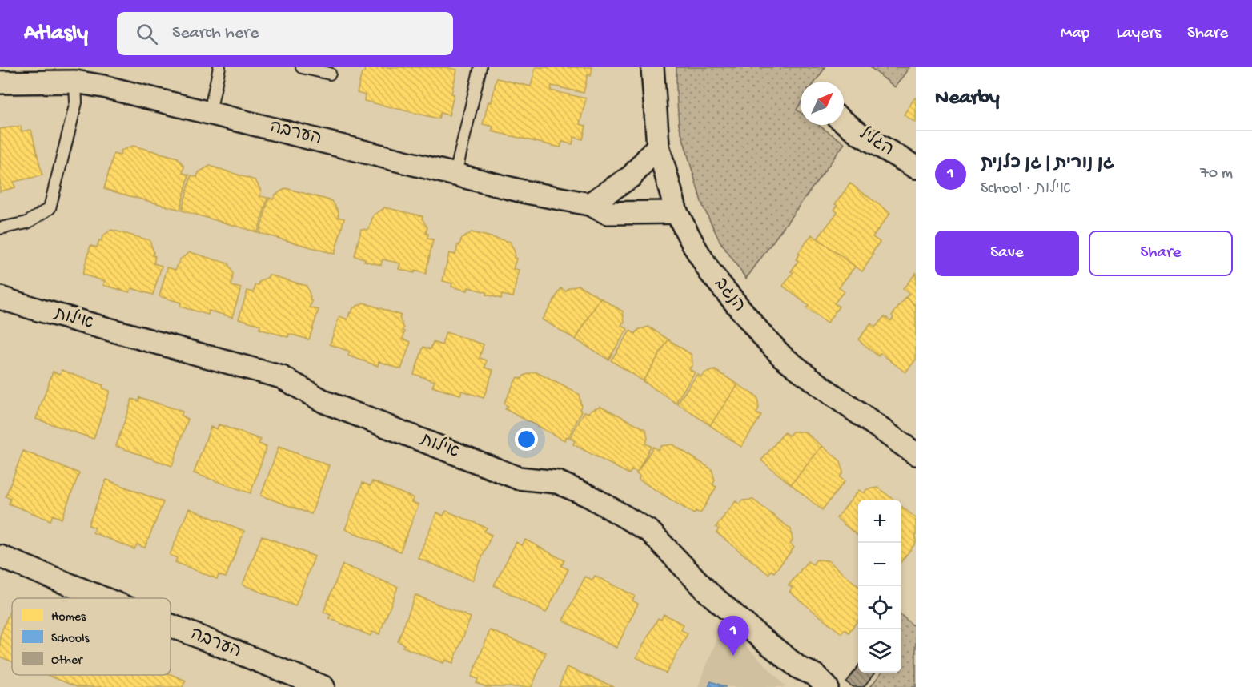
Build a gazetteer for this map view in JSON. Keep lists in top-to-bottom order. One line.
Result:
{"streets":{"street":["הערבה","הגליל","הנגב","אילות"]},"crossings":[["הערבה","הנגב"]],"legend":["Homes","Schools","Other"],"north":"top right","page":{"header":"Atlasly","search":"Search here","nav":["Map","Layers","Share"],"heading":"Nearby","list":[{"mark":"1","name":"גן נורית | גן כלנית","note":"School · אילות","value":"70 m"}],"buttons":["Save","Share"],"map_buttons":["+","−"],"pins":"1"}}
